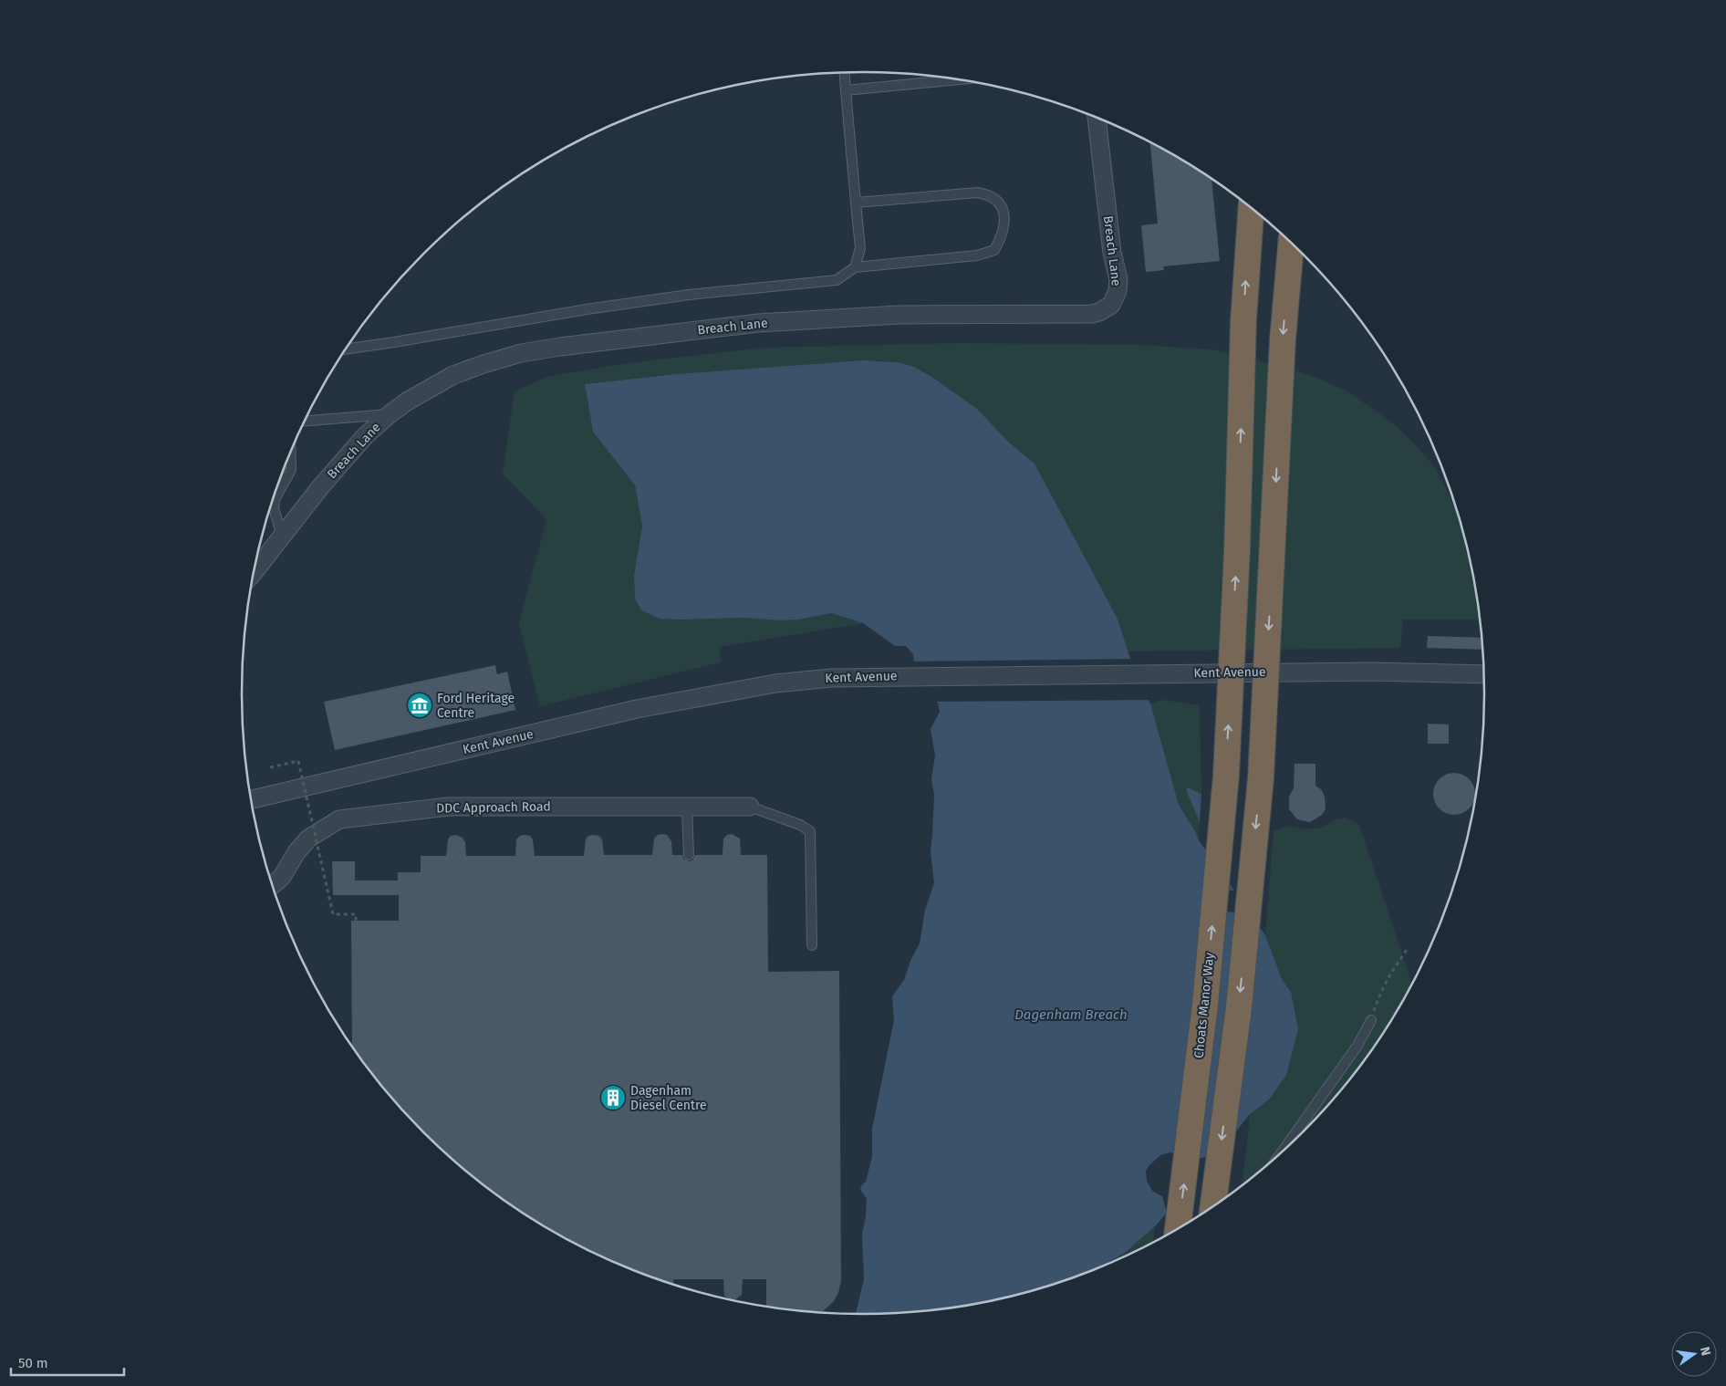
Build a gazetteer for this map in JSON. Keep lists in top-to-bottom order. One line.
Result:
{"streets":{"highway":["Choats Manor Way"],"street":["Breach Lane","Kent Avenue","DDC Approach Road"]},"water":["Dagenham Breach"],"places":{"museum":["Ford Heritage Centre"],"building":["Dagenham Diesel Centre"]},"scale_bar":"50 m","north":"right"}
